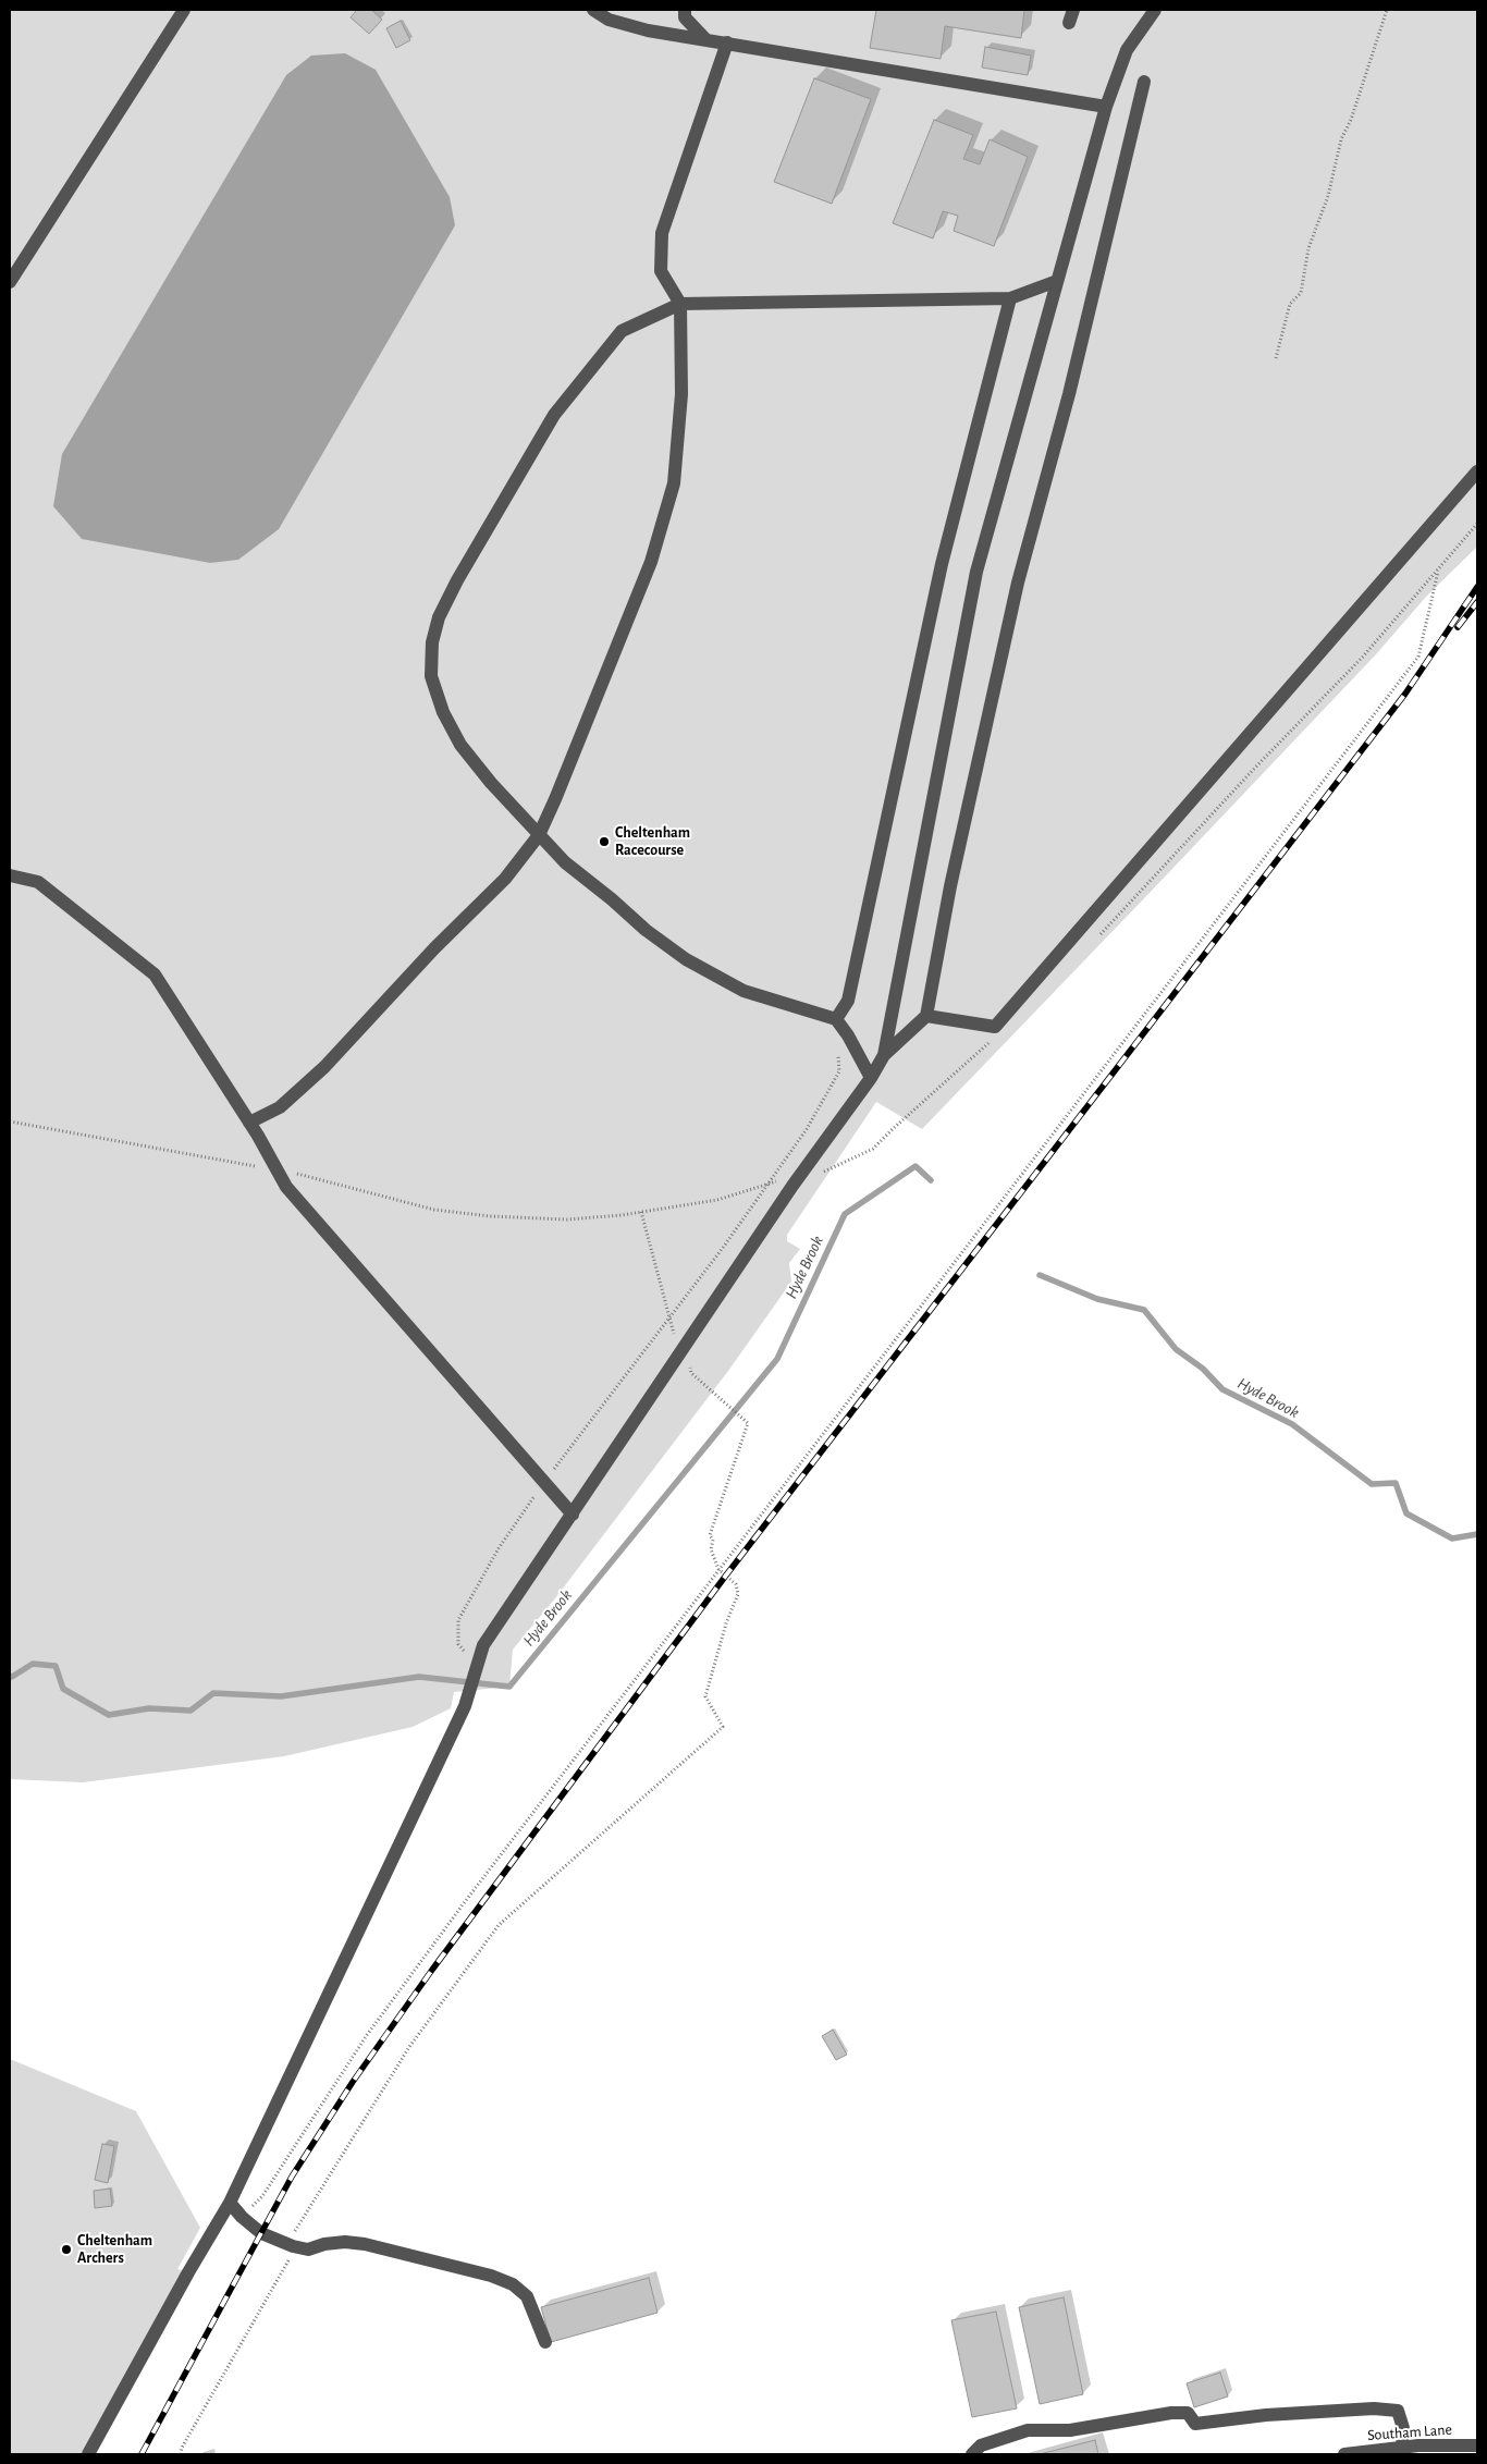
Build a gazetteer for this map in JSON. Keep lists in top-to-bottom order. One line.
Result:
{"streets":{"street":["Southam Lane"]},"water":["Hyde Brook"],"places":["Cheltenham Racecourse","Cheltenham Archers"]}
